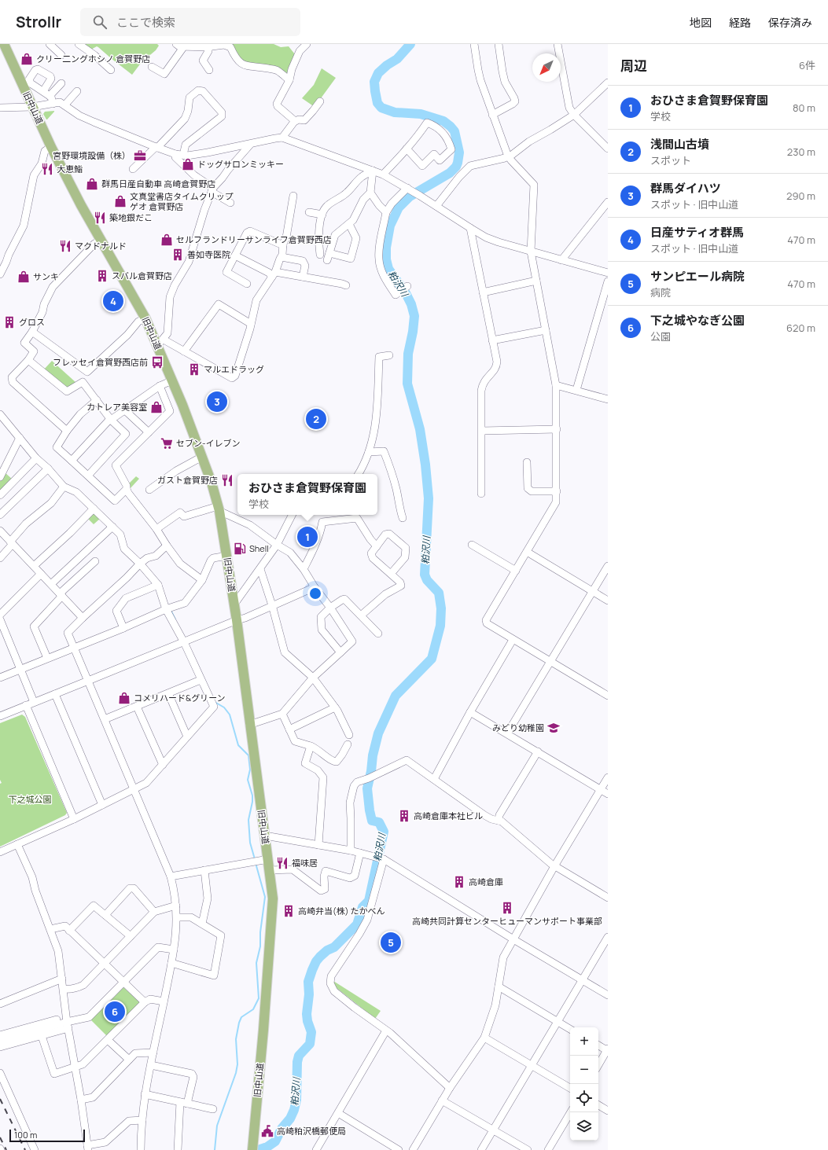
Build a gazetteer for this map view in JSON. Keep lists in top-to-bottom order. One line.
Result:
{"streets":{"main road":["旧中山道"]},"water":["粕沢川"],"parks":["下之城公園"],"places":{"shop":["クリー二ングホシノ 倉賀野店","ドッグサロンミッキー","群馬日産自動車 高崎倉賀野店","文真堂書店タイムクリップ ゲオ 倉賀野店","セルフランドリーサンライフ倉賀野西店","サンキ","カトレア美容室","コメリハード&グリーン"],"office":["宮野環境設備（株）"],"restaurant":["大恵鮨","築地銀だこ","マクドナルド","ガスト倉賀野店","福味居"],"building":["善如寺医院","スバル倉賀野店","グロス","マルエドラッグ","高崎倉庫本社ビル","高崎倉庫","高崎共同計算センターヒューマンサポート事業部","高崎弁当(株) たかべん"],"bus stop":["フレッセイ倉賀野西店前"],"supermarket":["セブン-イレブン"],"fuel station":["Shell"],"school or university":["みどり幼稚園"],"public building":["高崎粕沢橋郵便局"]},"scale_bar":"100 m","north":"bottom left","page":{"header":"Strollr","search":"ここで検索","nav":["地図","経路","保存済み"],"heading":["周辺","6件"],"list":[{"mark":"1","name":"おひさま倉賀野保育園","note":"学校","value":"80 m"},{"mark":"2","name":"浅間山古墳","note":"スポット","value":"230 m"},{"mark":"3","name":"群馬ダイハツ","note":"スポット · 旧中山道","value":"290 m"},{"mark":"4","name":"日産サティオ群馬","note":"スポット · 旧中山道","value":"470 m"},{"mark":"5","name":"サンピエール病院","note":"病院","value":"470 m"},{"mark":"6","name":"下之城やなぎ公園","note":"公園","value":"620 m"}],"pins":["4","3","2","1","5","6"],"popup":["おひさま倉賀野保育園","学校"],"map_buttons":["+","−"],"scale":"100 m"}}
